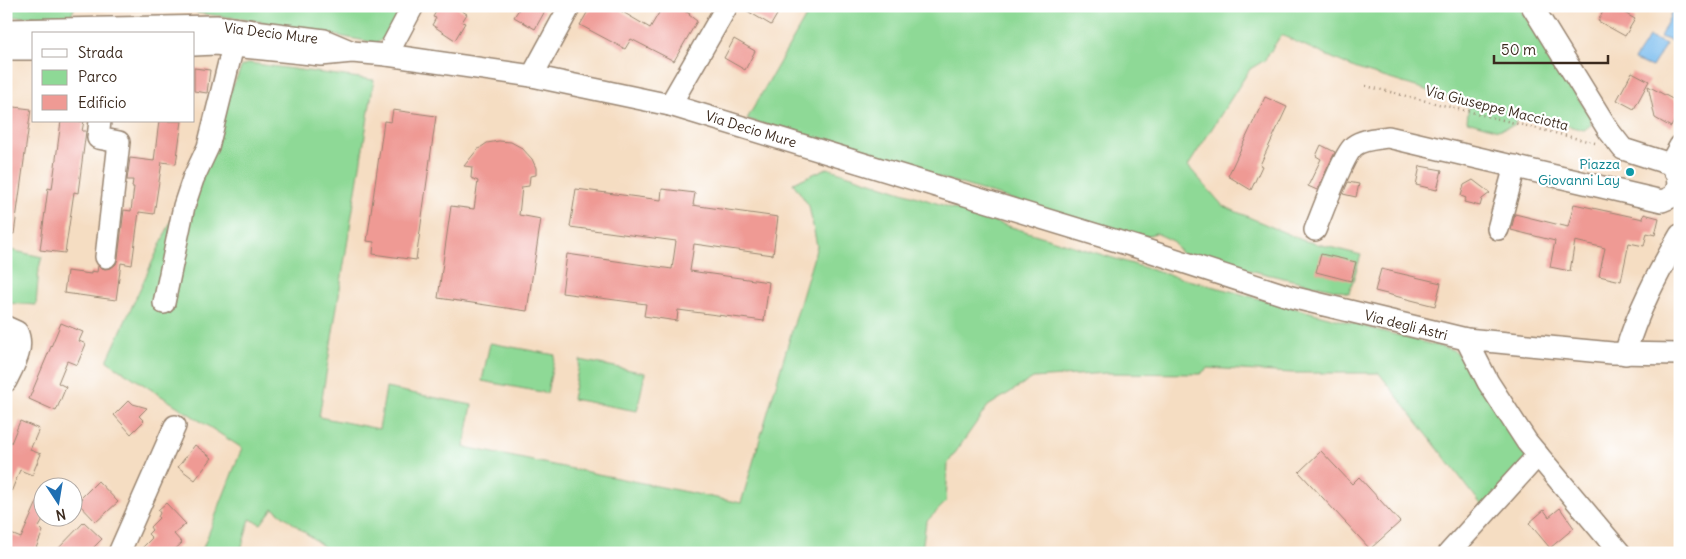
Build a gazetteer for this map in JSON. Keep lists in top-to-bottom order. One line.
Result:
{"streets":{"street":["Via Decio Mure","Via degli Astri"],"path":["Via Giuseppe Macciotta"]},"crossings":[["Via Decio Mure","Via degli Astri"]],"places":["Piazza Giovanni Lay"],"legend":["Strada","Parco","Edificio"],"scale_bar":"50 m","north":"bottom"}
